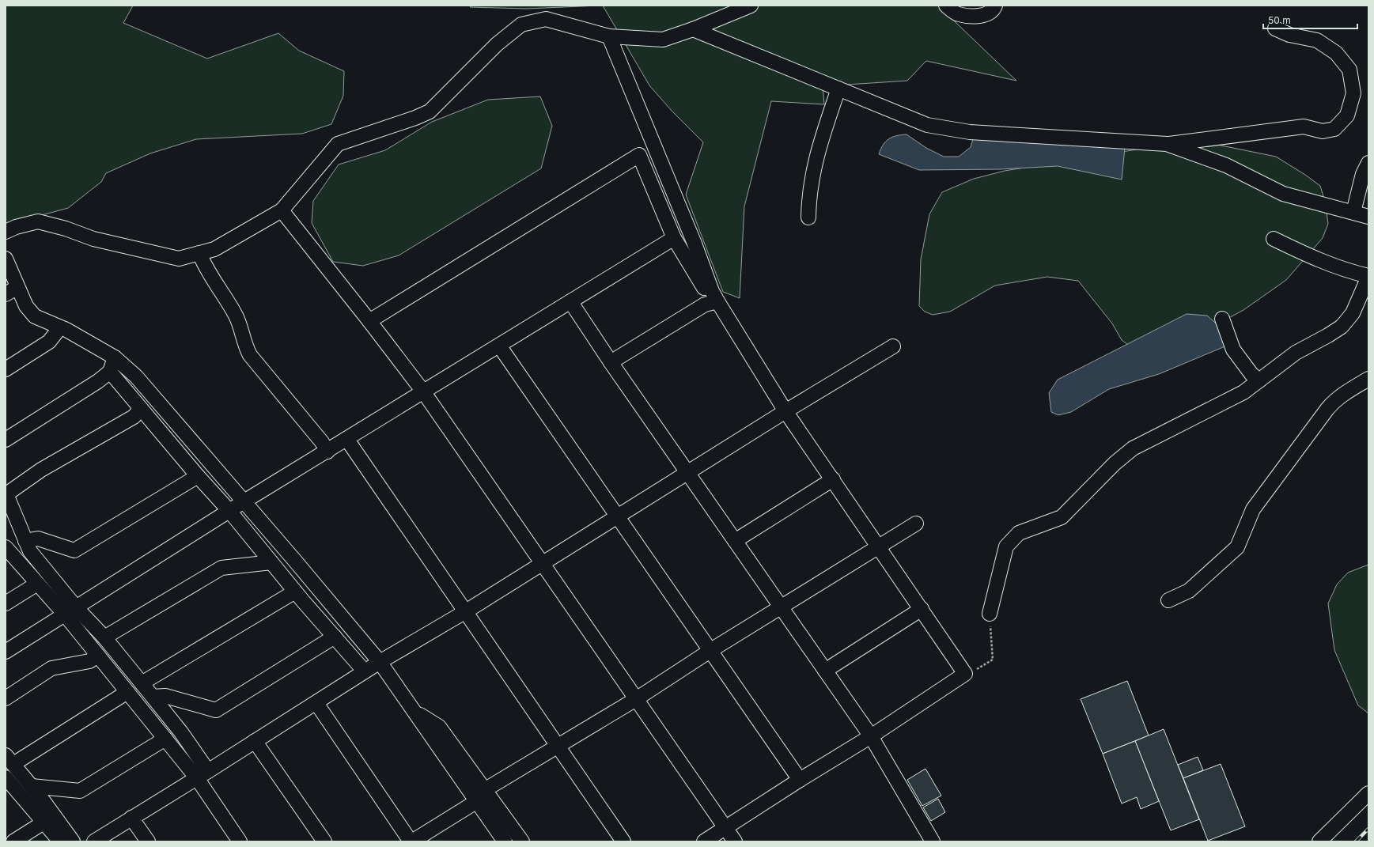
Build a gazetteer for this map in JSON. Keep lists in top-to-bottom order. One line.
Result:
{"scale_bar":"50 m"}
